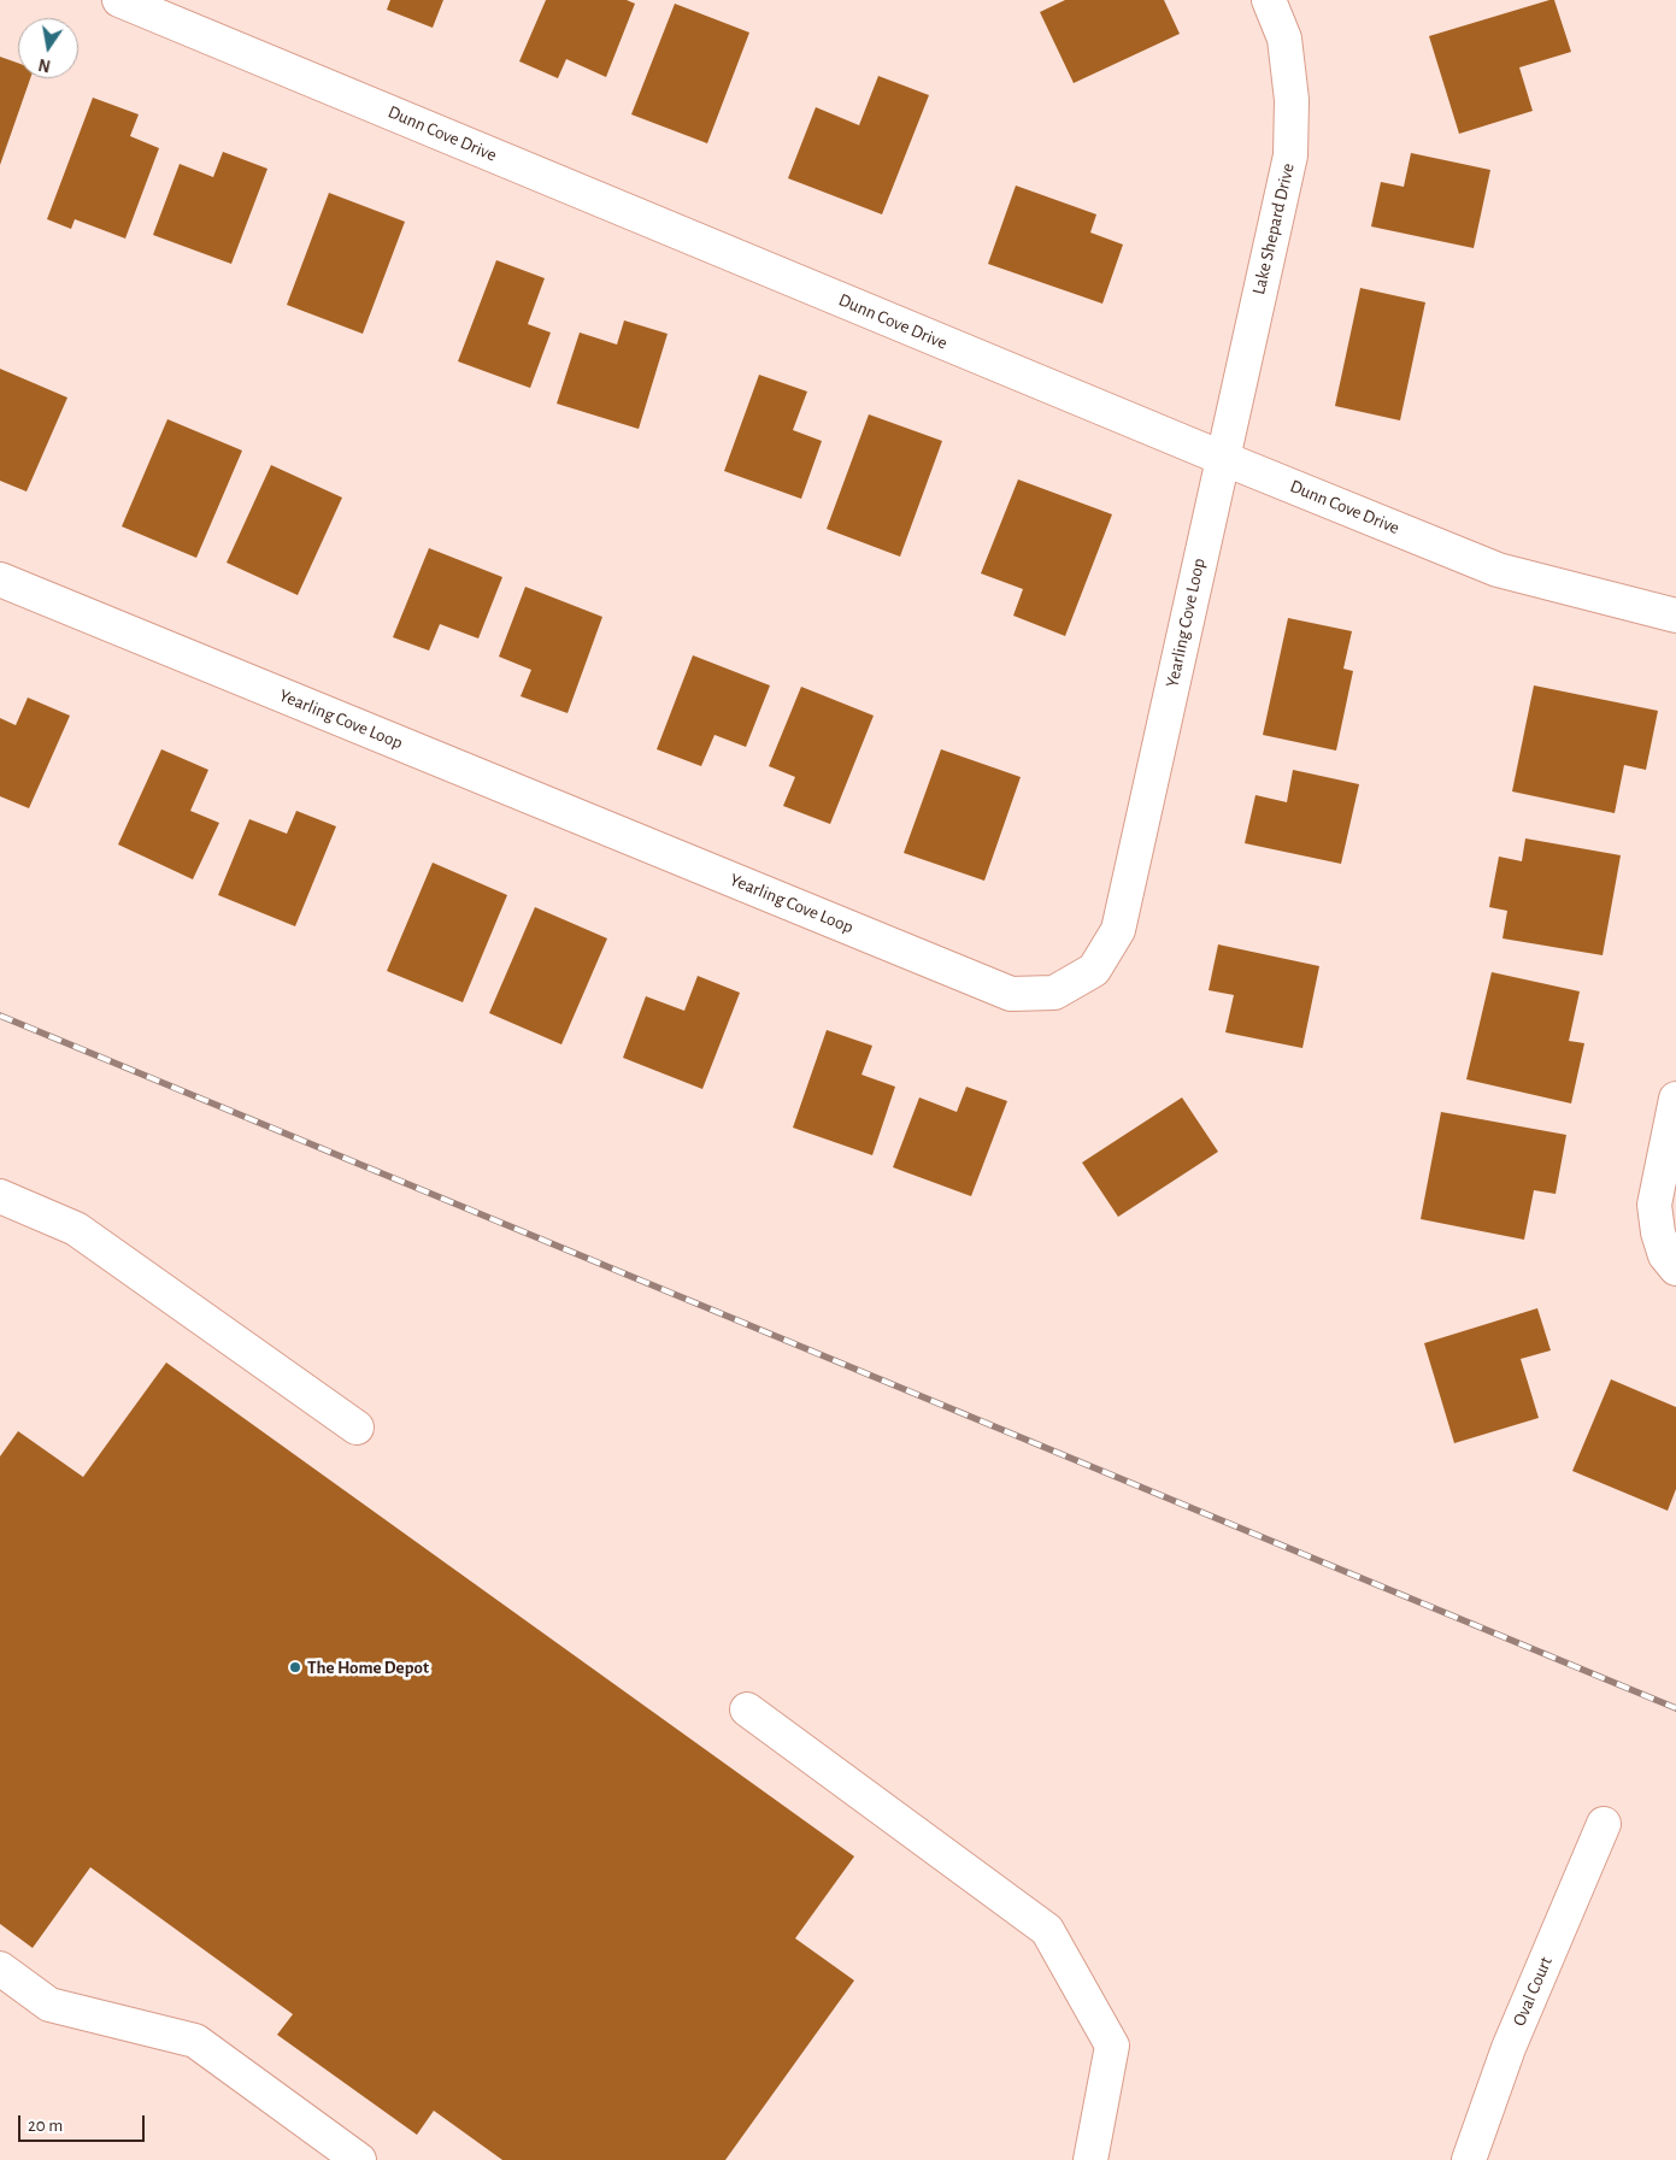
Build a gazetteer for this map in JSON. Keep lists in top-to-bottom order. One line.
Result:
{"streets":{"street":["Dunn Cove Drive","Lake Shepard Drive","Yearling Cove Loop","Oval Court"]},"crossings":[["Dunn Cove Drive","Lake Shepard Drive"],["Dunn Cove Drive","Yearling Cove Loop"],["Lake Shepard Drive","Yearling Cove Loop"]],"places":["The Home Depot"],"scale_bar":"20 m","north":"bottom"}
